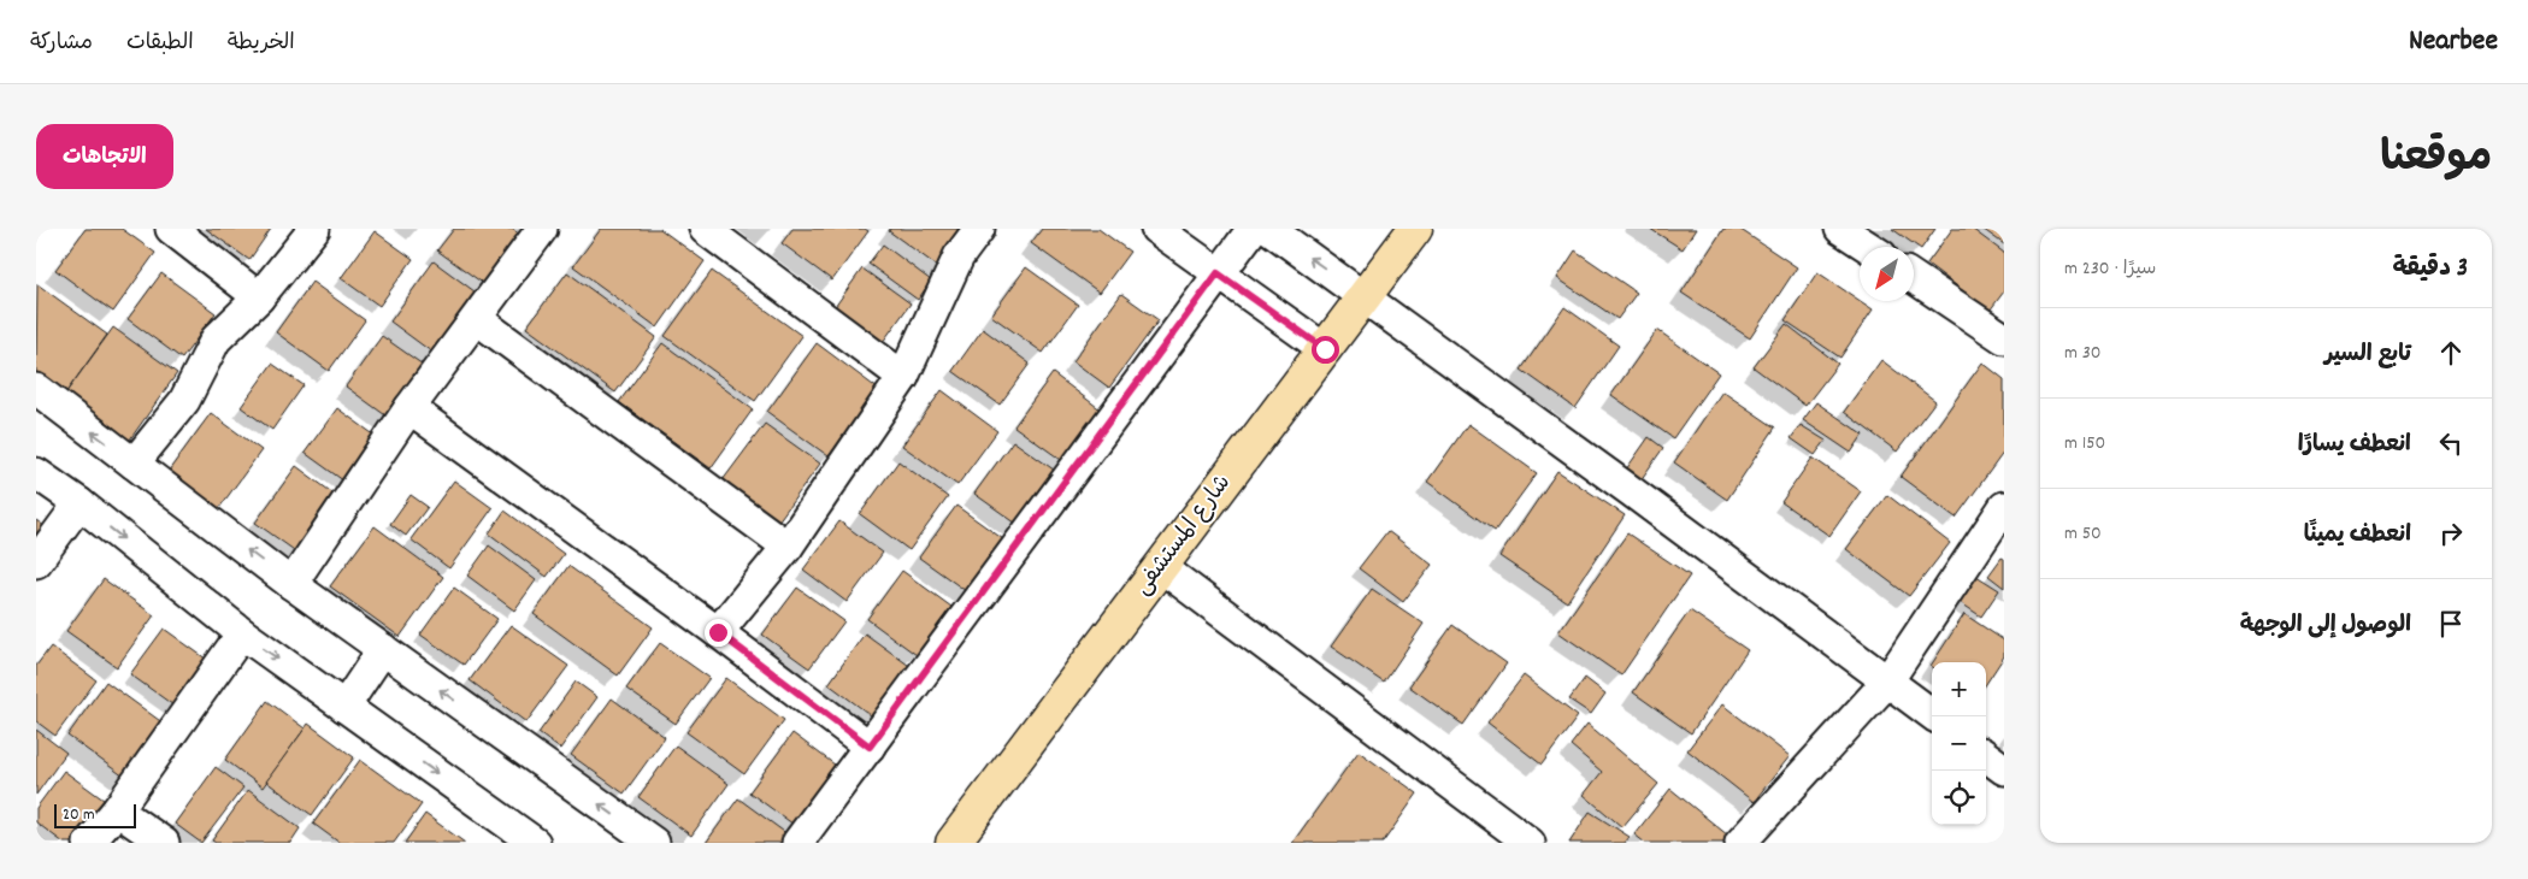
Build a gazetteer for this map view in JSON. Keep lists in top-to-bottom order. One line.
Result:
{"streets":{"highway":["شارع المستشفى"]},"scale_bar":"20 m","north":"bottom left","page":{"header":"Nearbee","nav":["الخريطة","الطبقات","مشاركة"],"title":"موقعنا","buttons":"الاتجاهات","heading":["3 دقيقة","سيرًا · 230 m"],"list":[["تابع السير","30 m"],["انعطف يسارًا","150 m"],["انعطف يمينًا","50 m"],"الوصول إلى الوجهة"],"map_buttons":["+","−"],"scale":"20 m"}}
